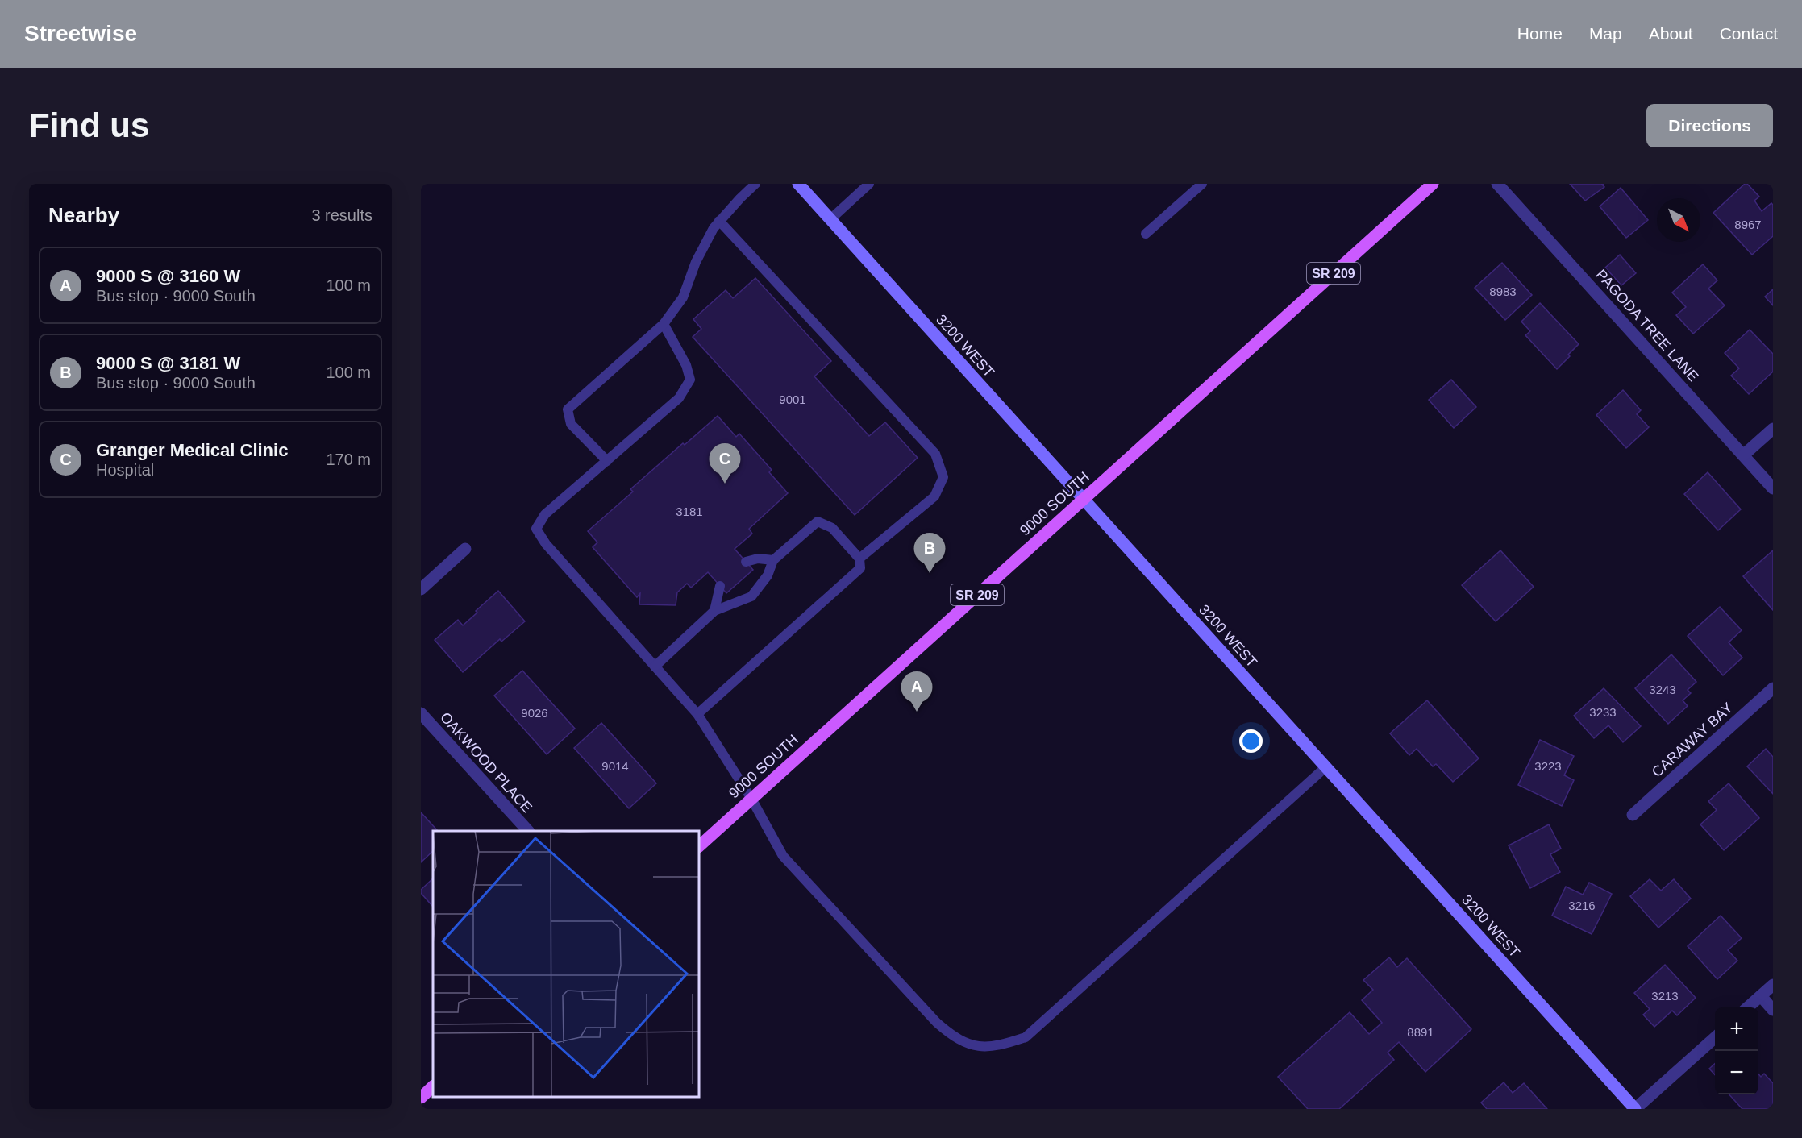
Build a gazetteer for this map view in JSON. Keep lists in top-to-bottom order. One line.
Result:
{"streets":{"main road":["SR 209","9000 SOUTH"],"street":["PAGODA TREE LANE","3200 WEST","CARAWAY BAY","OAKWOOD PLACE"]},"crossings":[["3200 WEST","9000 SOUTH"]],"house_numbers":["8967","8983","9001","3181","3243","3233","9026","9014","3223","3216","3213","8891"],"north":"bottom right","page":{"header":"Streetwise","nav":["Home","Map","About","Contact"],"buttons":"Directions","title":"Find us","heading":["Nearby","3 results"],"list":[{"mark":"A","name":"9000 S @ 3160 W","note":"Bus stop · 9000 South","value":"100 m"},{"mark":"B","name":"9000 S @ 3181 W","note":"Bus stop · 9000 South","value":"100 m"},{"mark":"C","name":"Granger Medical Clinic","note":"Hospital","value":"170 m"}],"pins":["C","B","A"],"map_buttons":["+","−"]}}
